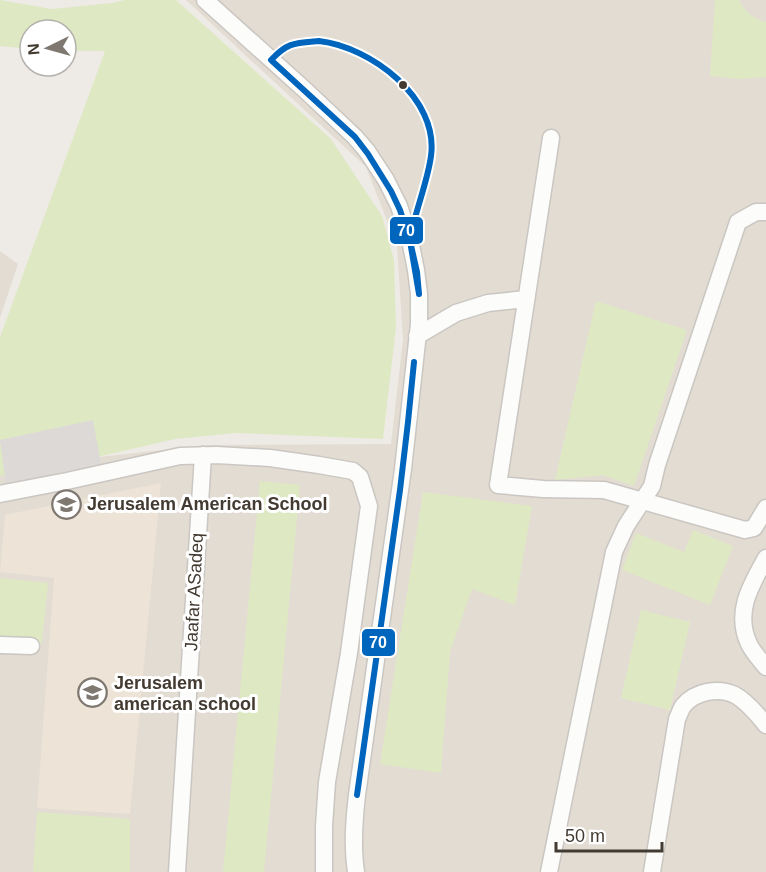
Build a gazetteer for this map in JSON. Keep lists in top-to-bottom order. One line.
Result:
{"streets":{"street":["Jaafar ASadeq"]},"places":{"school or university":["Jerusalem American School","Jerusalem american school"]},"lines":["transit line 70"],"scale_bar":"50 m","north":"left"}
